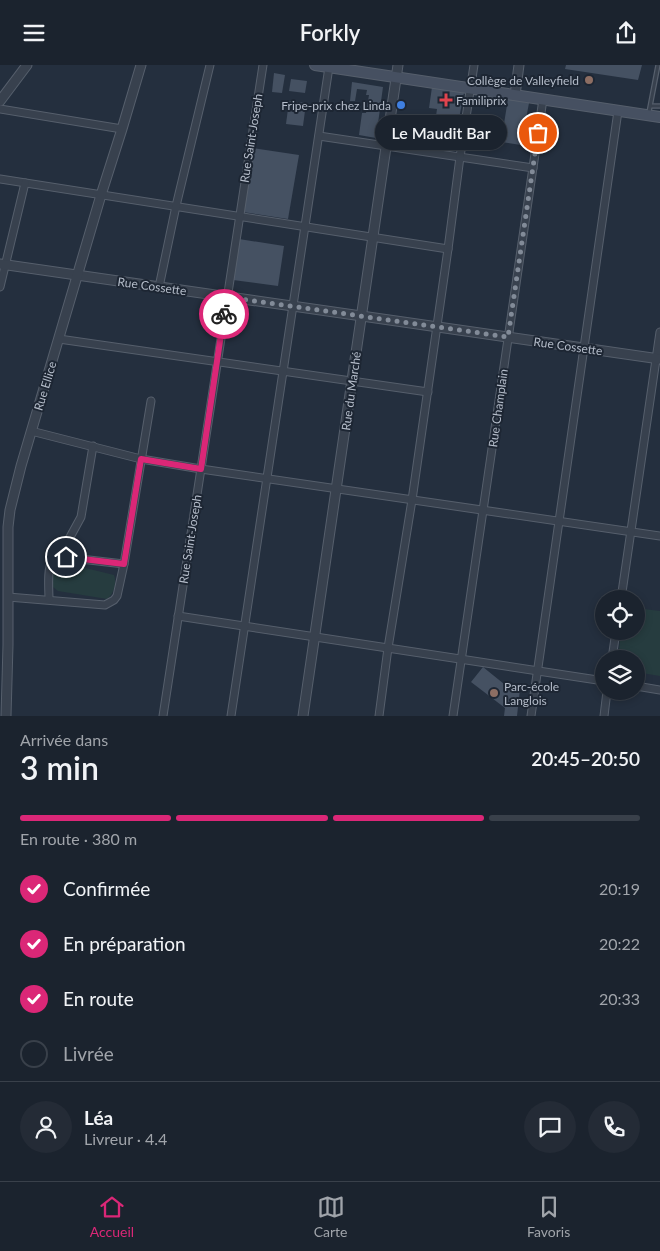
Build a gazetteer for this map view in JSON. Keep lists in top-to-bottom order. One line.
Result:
{"streets":{"street":["Rue Saint-Joseph","Rue Cossette","Rue Ellice","Rue du Marché","Rue Champlain"]},"crossings":[["Rue Saint-Joseph","Rue Cossette"],["Rue Cossette","Rue Ellice"],["Rue Cossette","Rue du Marché"],["Rue Cossette","Rue Champlain"]],"places":{"other":["Collège de Valleyfield","Fripe-prix chez Linda","Le Maudit Bar","Parc-école Langlois"],"health":["Familiprix"]},"page":{"header":"Forkly","bubble":"Le Maudit Bar","heading":["3 min","Arrivée dans","20:45–20:50"],"panel":["Léa","Livreur · 4.4"],"bar":"En route · 380 m","list":[["Confirmée","20:19"],["En préparation","20:22"],["En route","20:33"],"Livrée"],"tabs":["Accueil","Carte","Favoris"]}}
